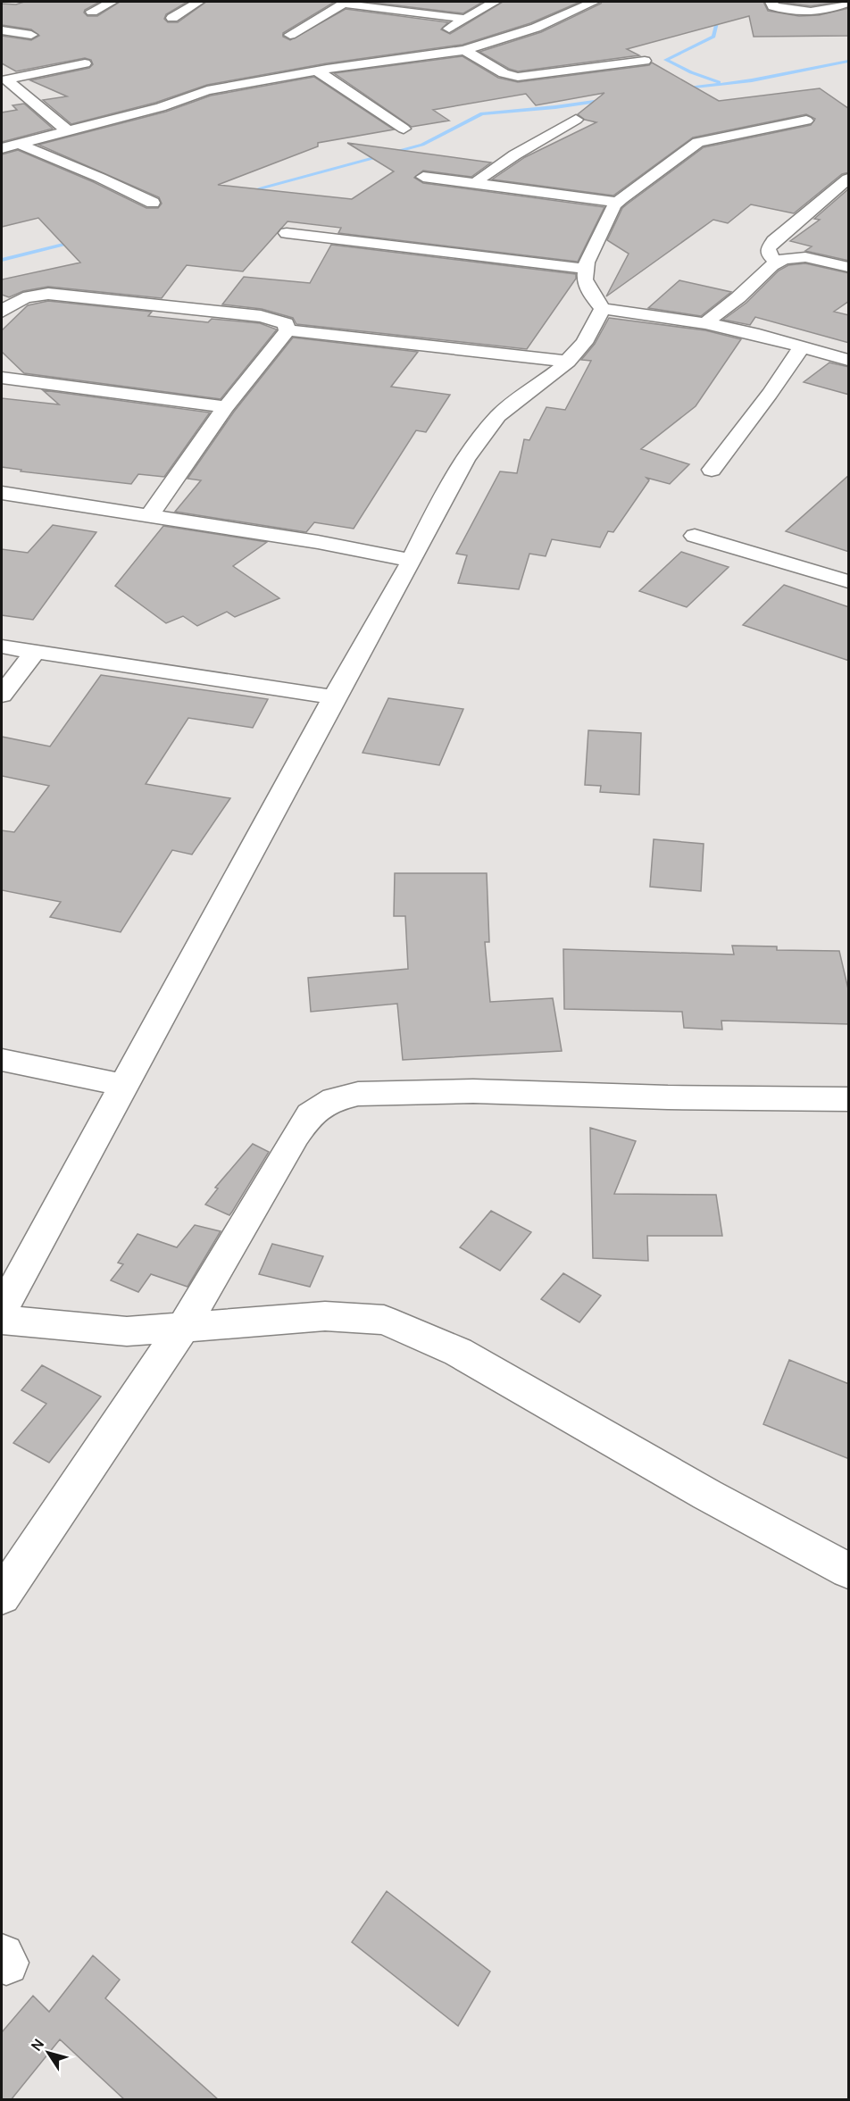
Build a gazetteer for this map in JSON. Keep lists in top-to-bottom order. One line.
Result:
{"north":"top left"}
